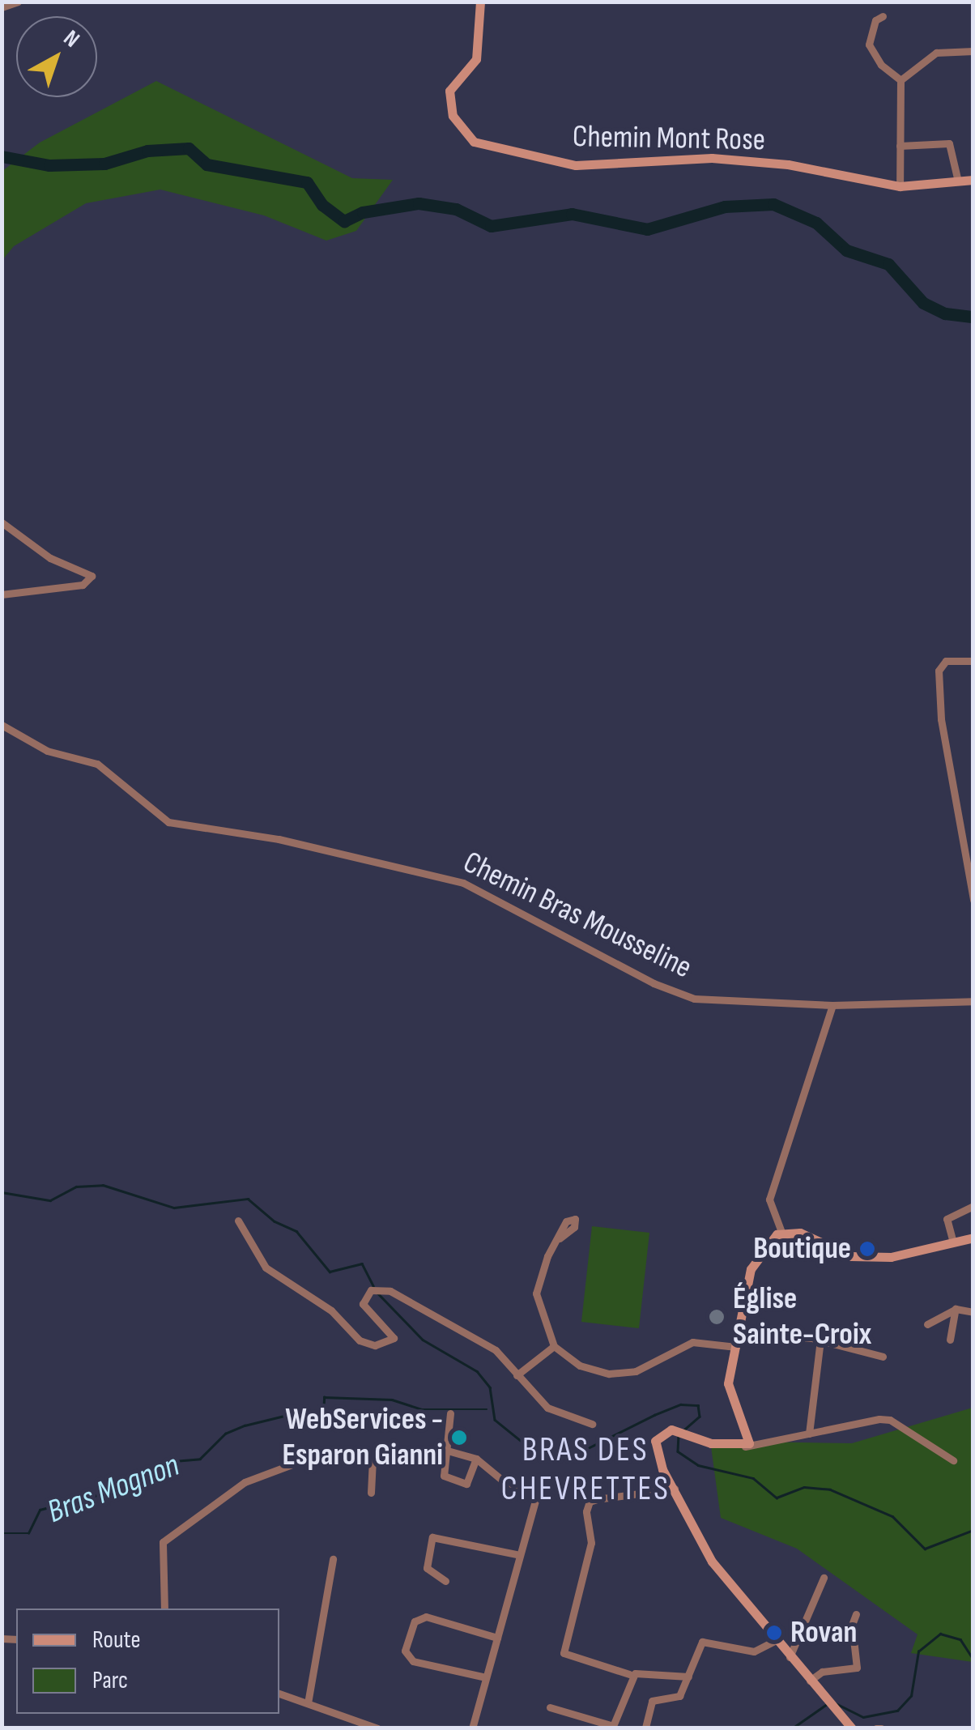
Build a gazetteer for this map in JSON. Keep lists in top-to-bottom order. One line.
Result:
{"streets":{"main road":["Chemin Mont Rose"],"street":["Chemin Bras Mousseline"]},"districts":["BRAS DES CHEVRETTES"],"water":["Bras Mognon"],"places":["Boutique","Église Sainte-Croix","WebServices - Esparon Gianni","Rovan"],"legend":["Route","Parc"],"north":"top right"}
